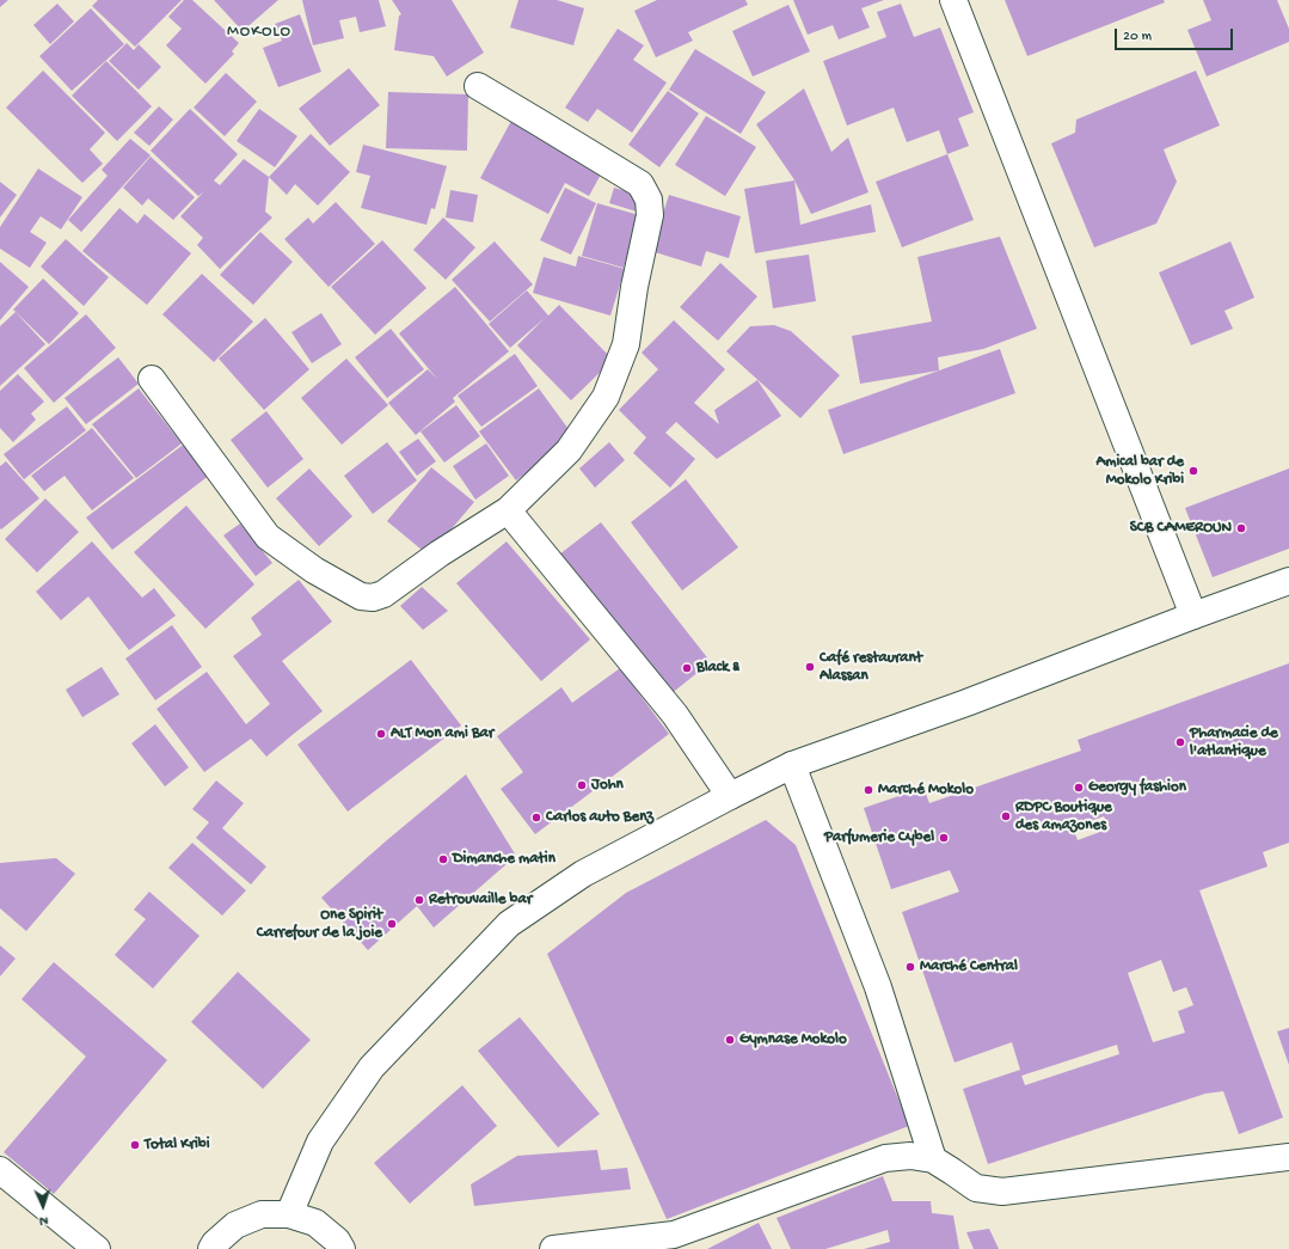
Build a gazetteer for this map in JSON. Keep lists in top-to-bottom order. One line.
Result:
{"districts":["MOKOLO"],"places":["Amical bar de Mokolo Kribi","SCB CAMEROUN","Café restaurant Alassan","Black &","ALT Mon ami Bar","Pharmacie de l'atlantique","John","Georgy fashion","Marché Mokolo","RDPC Boutique des amazones","Carlos auto Benz","Parfumerie Cybel","Dimanche matin","Retrouvaille bar","One Spirit Carrefour de la joie","Marché Central","Gymnase Mokolo","Total Kribi"],"scale_bar":"20 m","north":"bottom"}
